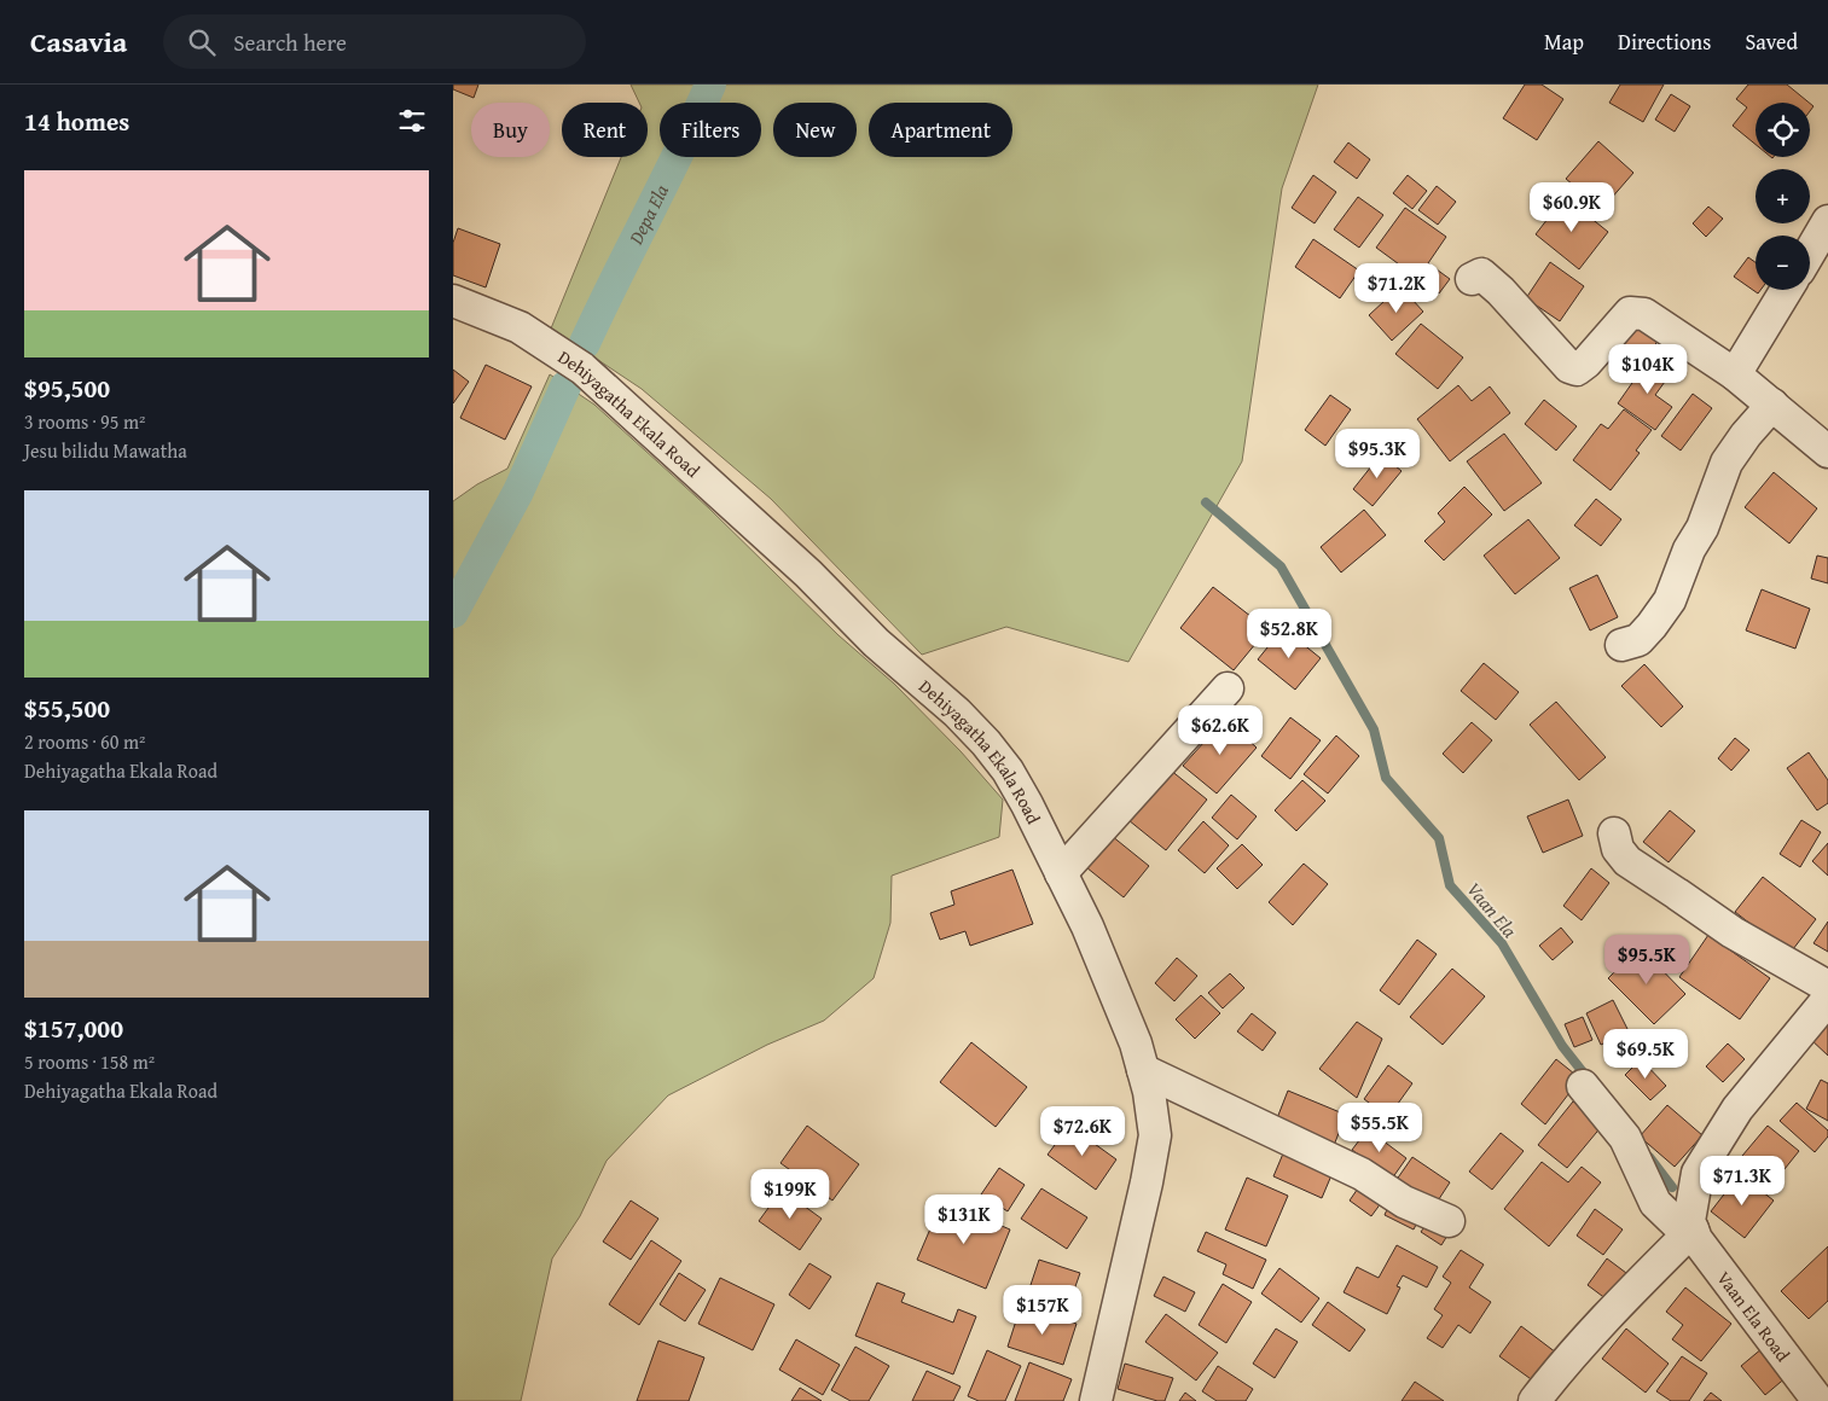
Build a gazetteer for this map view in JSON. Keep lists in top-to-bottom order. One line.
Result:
{"streets":{"street":["Dehiyagatha Ekala Road","Vaan Ela Road"]},"water":["Depa Ela","Vaan Ela"],"page":{"header":"Casavia","search":"Search here","nav":["Map","Directions","Saved"],"heading":"14 homes","map_buttons":["+","−"],"chip":["Buy","Rent","Filters","New","Apartment"],"list":[{"name":"$95,500","note":"3 rooms · 95 m² · Jesu bilidu Mawatha"},{"name":"$55,500","note":"2 rooms · 60 m² · Dehiyagatha Ekala Road"},{"name":"$157,000","note":"5 rooms · 158 m² · Dehiyagatha Ekala Road"}],"price":["$60.9K","$71.2K","$104K","$95.3K","$52.8K","$62.6K","$95.5K","$69.5K","$55.5K","$72.6K","$71.3K","$199K","$131K","$157K"]}}
